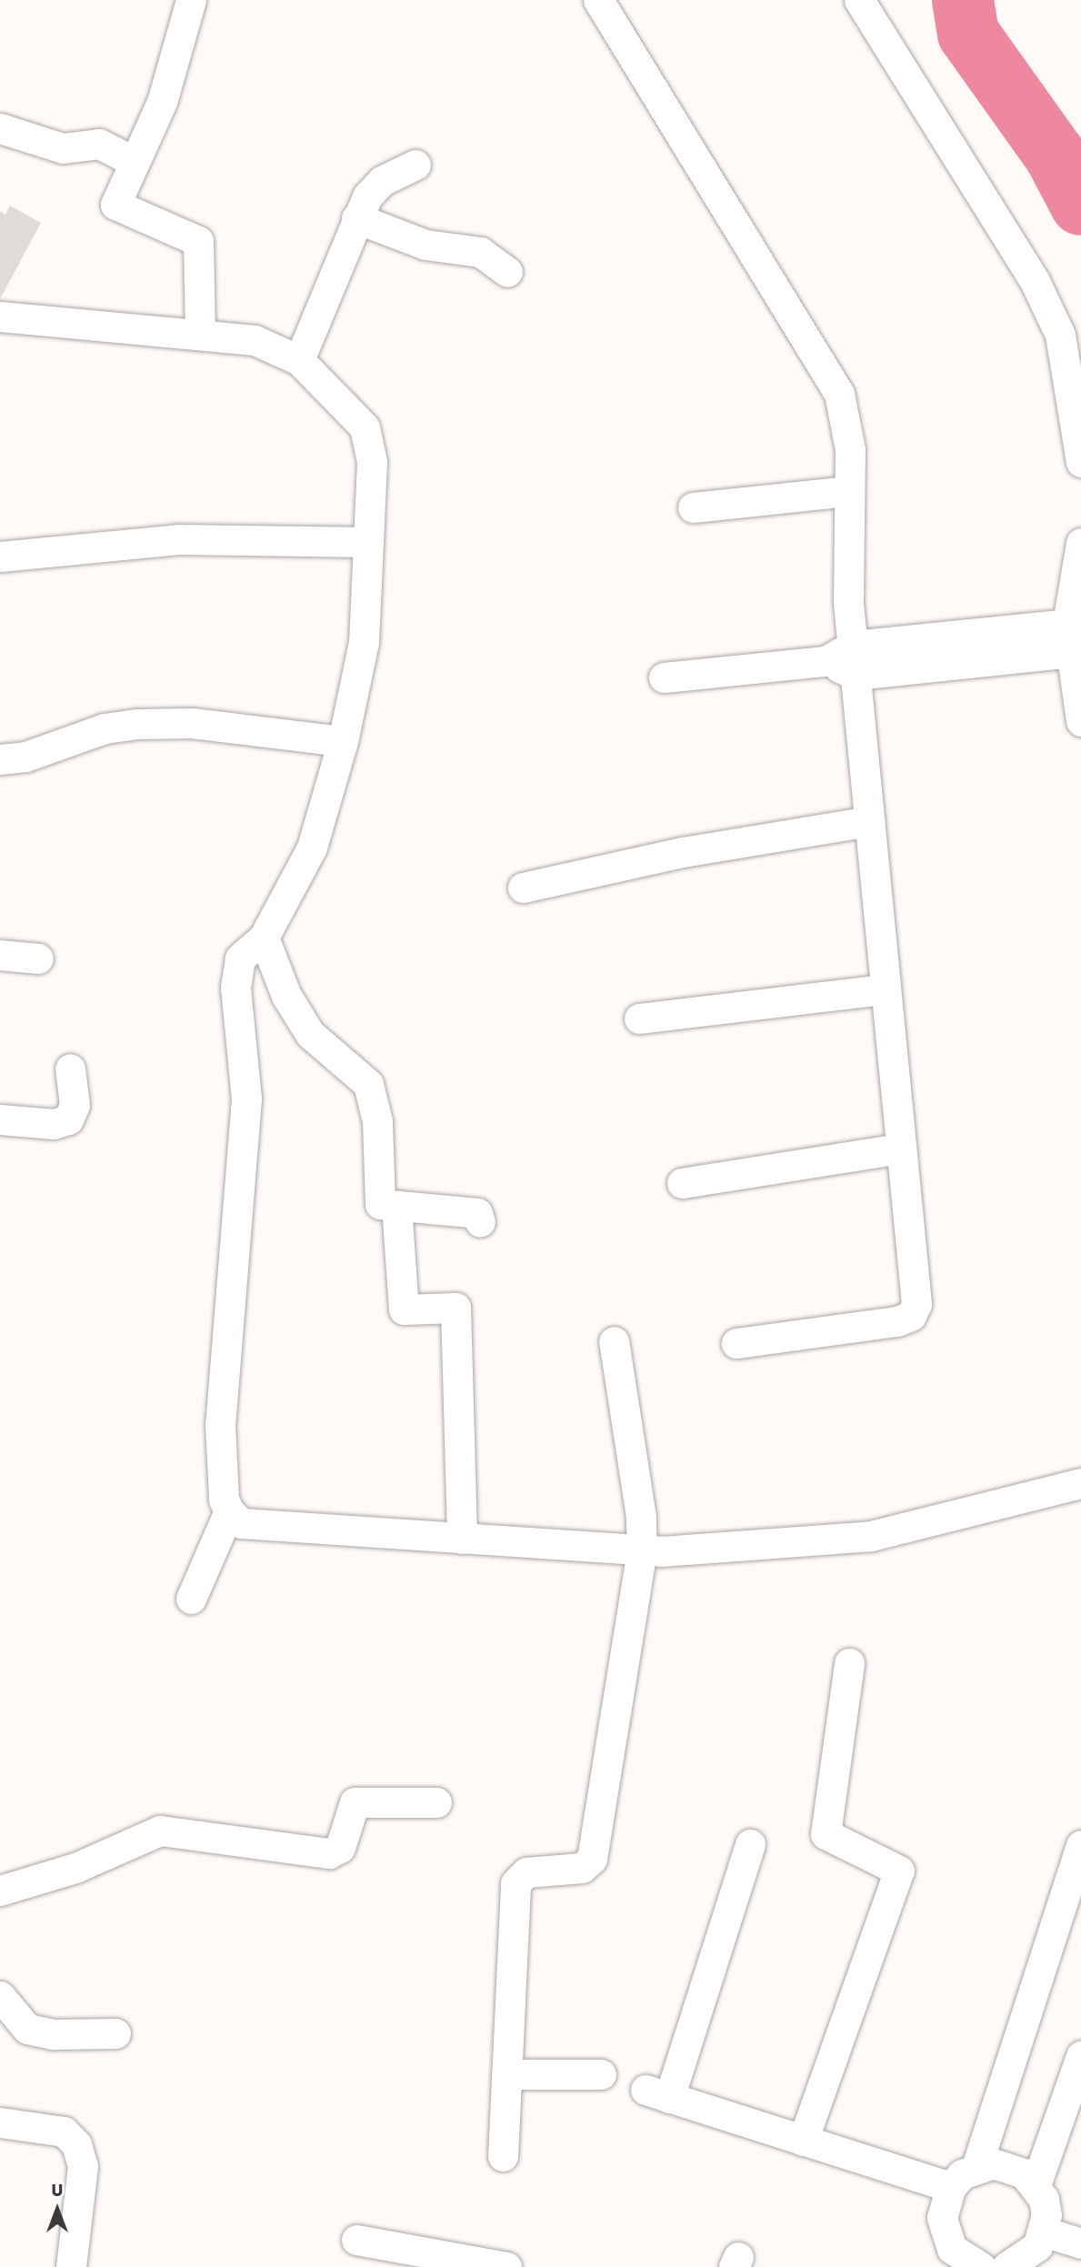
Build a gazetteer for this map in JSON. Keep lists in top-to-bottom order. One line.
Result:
{"north":"top"}
